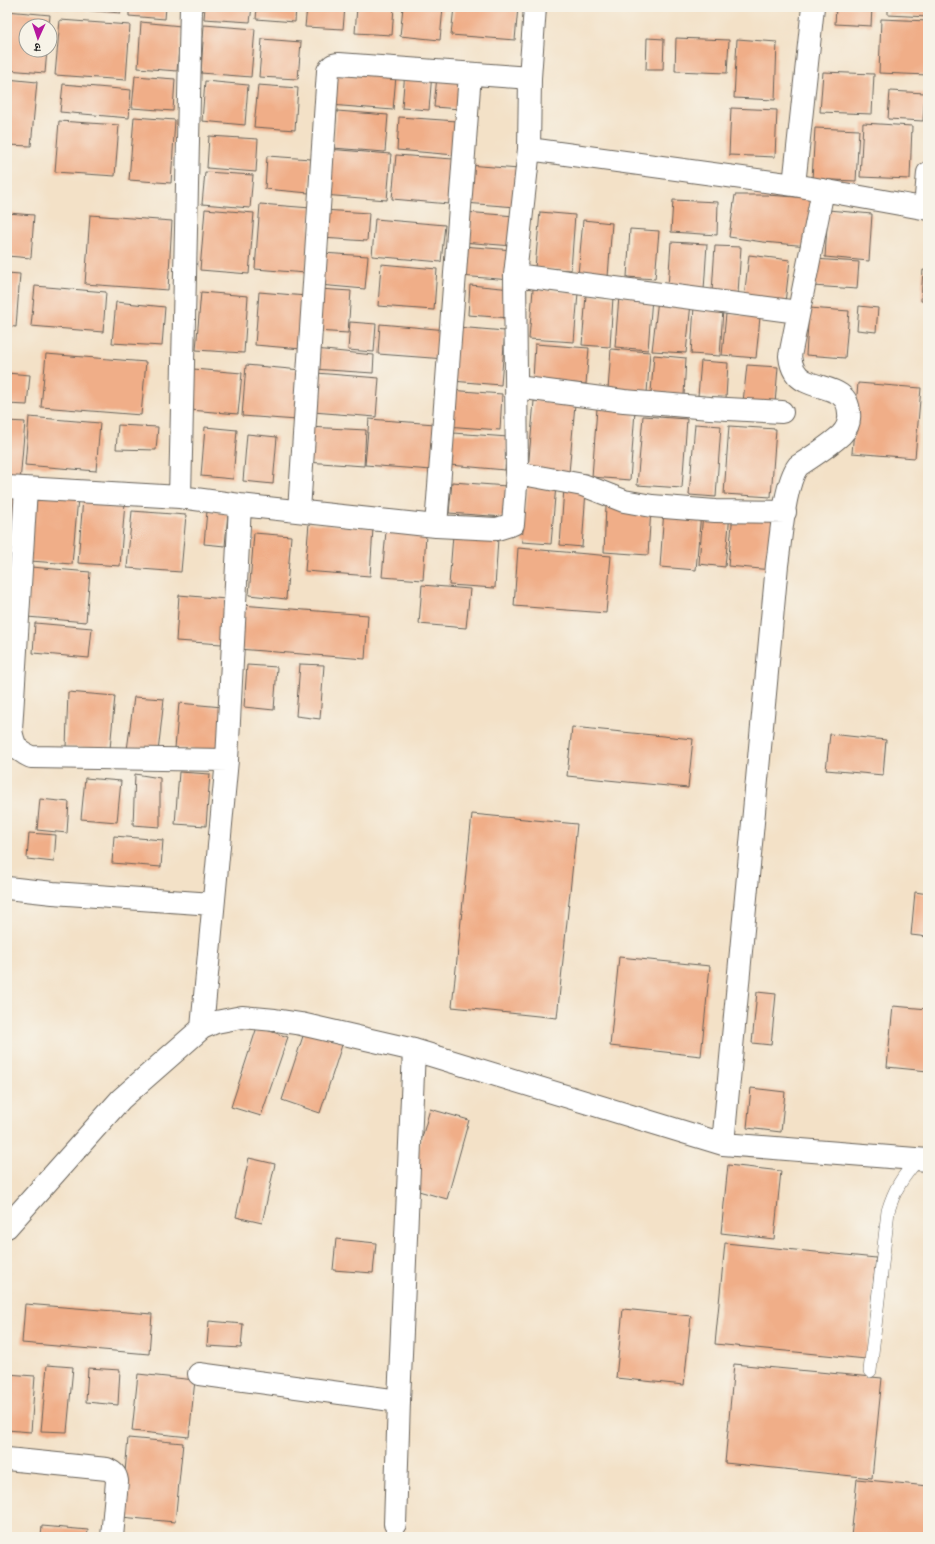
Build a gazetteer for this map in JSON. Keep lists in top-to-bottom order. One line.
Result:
{"north":"bottom"}
